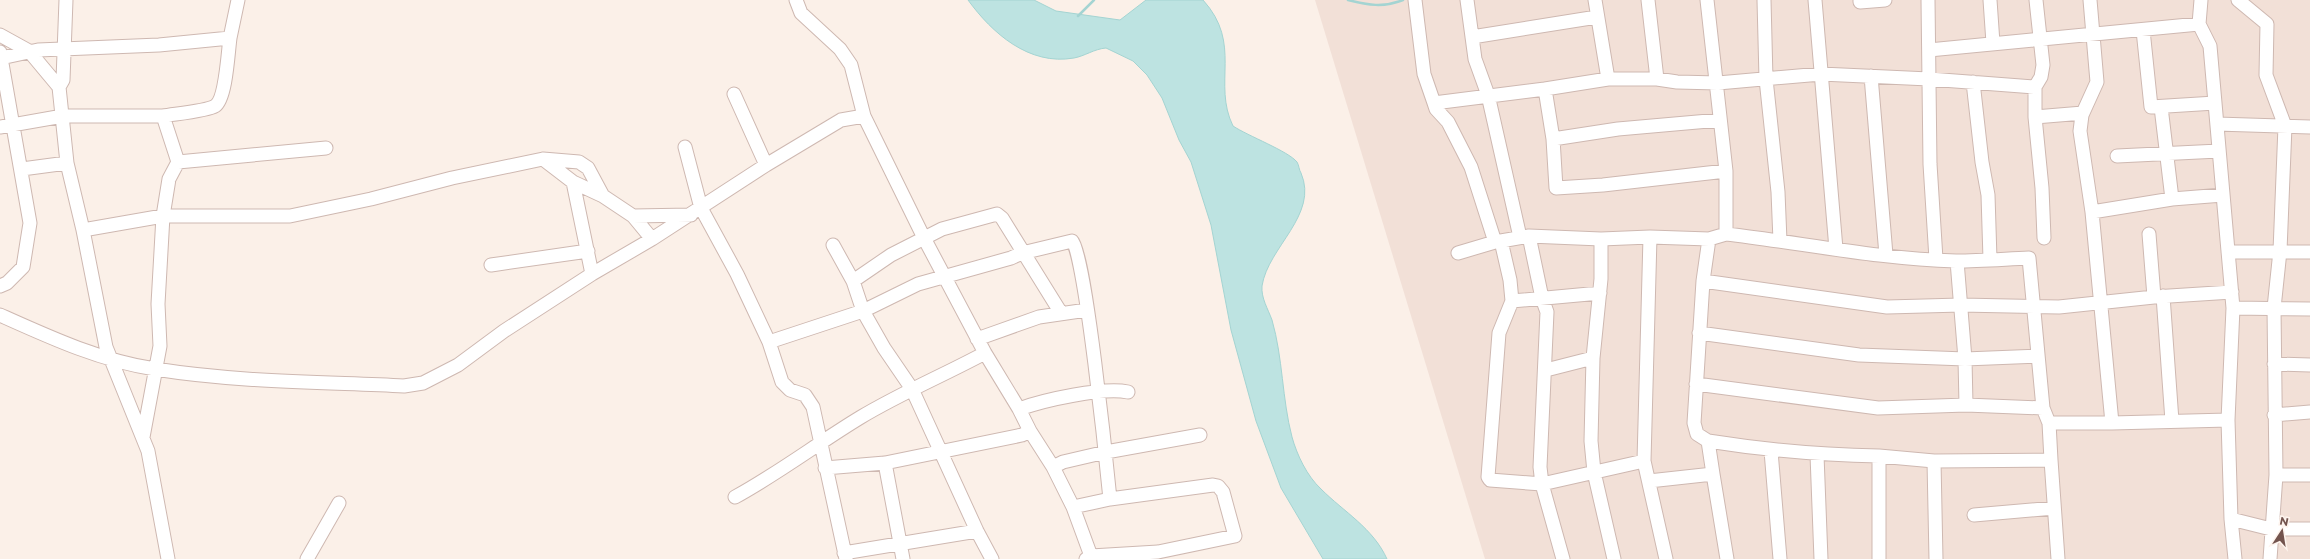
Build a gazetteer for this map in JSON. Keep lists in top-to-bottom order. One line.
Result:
{"north":"top"}
